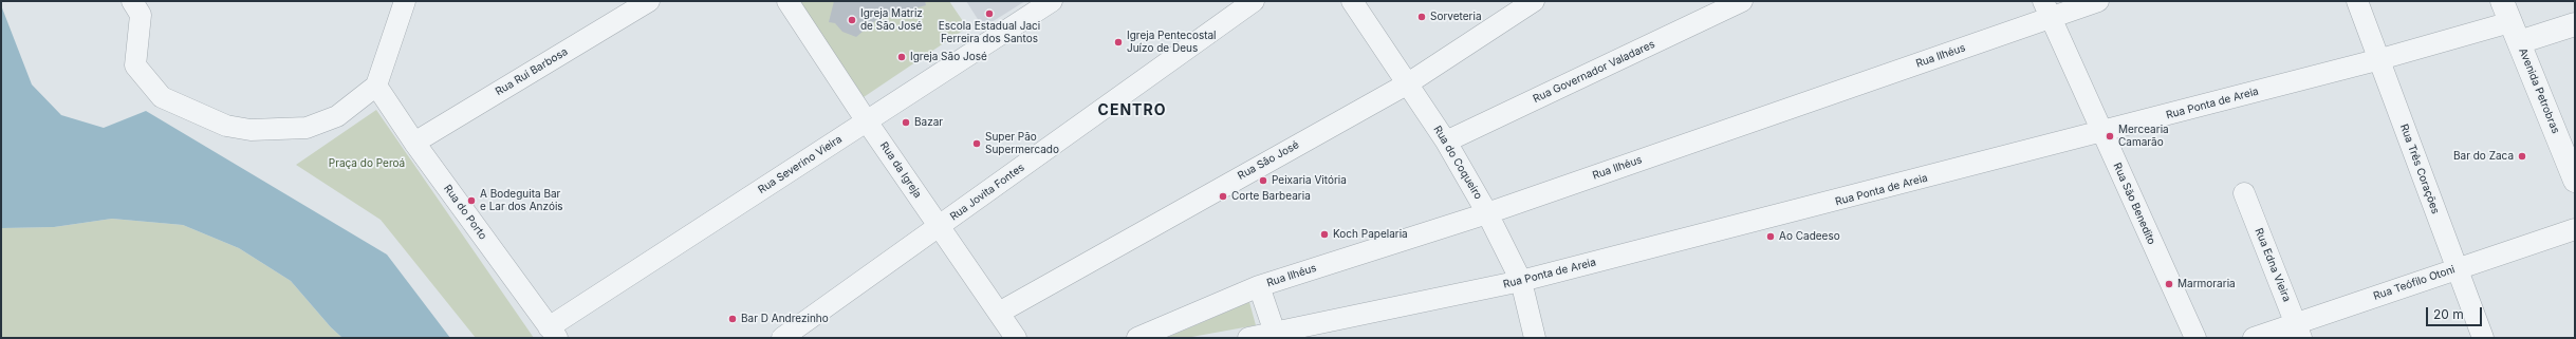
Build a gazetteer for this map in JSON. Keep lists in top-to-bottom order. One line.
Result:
{"streets":{"street":["Rua Ilhéus","Rua Rui Barbosa","Rua Governador Valadares","Avenida Petrobras","Rua Ponta de Areia","Rua São José","Rua do Coqueiro","Rua Severino Vieira","Rua Três Corações","Rua da Igreja","Rua Jovita Fontes","Rua São Benedito","Rua do Porto","Rua Edna Vieira","Rua Teófilo Otoni"]},"crossings":[["Rua Ilhéus","Rua do Coqueiro"],["Rua Ilhéus","Rua São Benedito"],["Rua Rui Barbosa","Rua do Porto"],["Rua Governador Valadares","Rua do Coqueiro"],["Avenida Petrobras","Rua Ponta de Areia"],["Rua Ponta de Areia","Rua do Coqueiro"],["Rua Ponta de Areia","Rua Três Corações"],["Rua Ponta de Areia","Rua São Benedito"],["Rua São José","Rua do Coqueiro"],["Rua São José","Rua da Igreja"],["Rua Severino Vieira","Rua da Igreja"],["Rua Severino Vieira","Rua do Porto"],["Rua Três Corações","Rua Teófilo Otoni"],["Rua da Igreja","Rua Jovita Fontes"],["Rua Edna Vieira","Rua Teófilo Otoni"]],"districts":["CENTRO"],"parks":["Praça do Peroá"],"places":["Escola Estadual Jaci Ferreira dos Santos","Sorveteria","Igreja Matriz de São José","Igreja Pentecostal Juízo de Deus","Igreja São José","Bazar","Mercearia Camarão","Super Pão Supermercado","Bar do Zaca","Peixaria Vitória","Corte Barbearia","A Bodeguita Bar e Lar dos Anzóis","Koch Papelaria","Ao Cadeeso","Marmoraria","Bar D Andrezinho"],"scale_bar":"20 m"}
